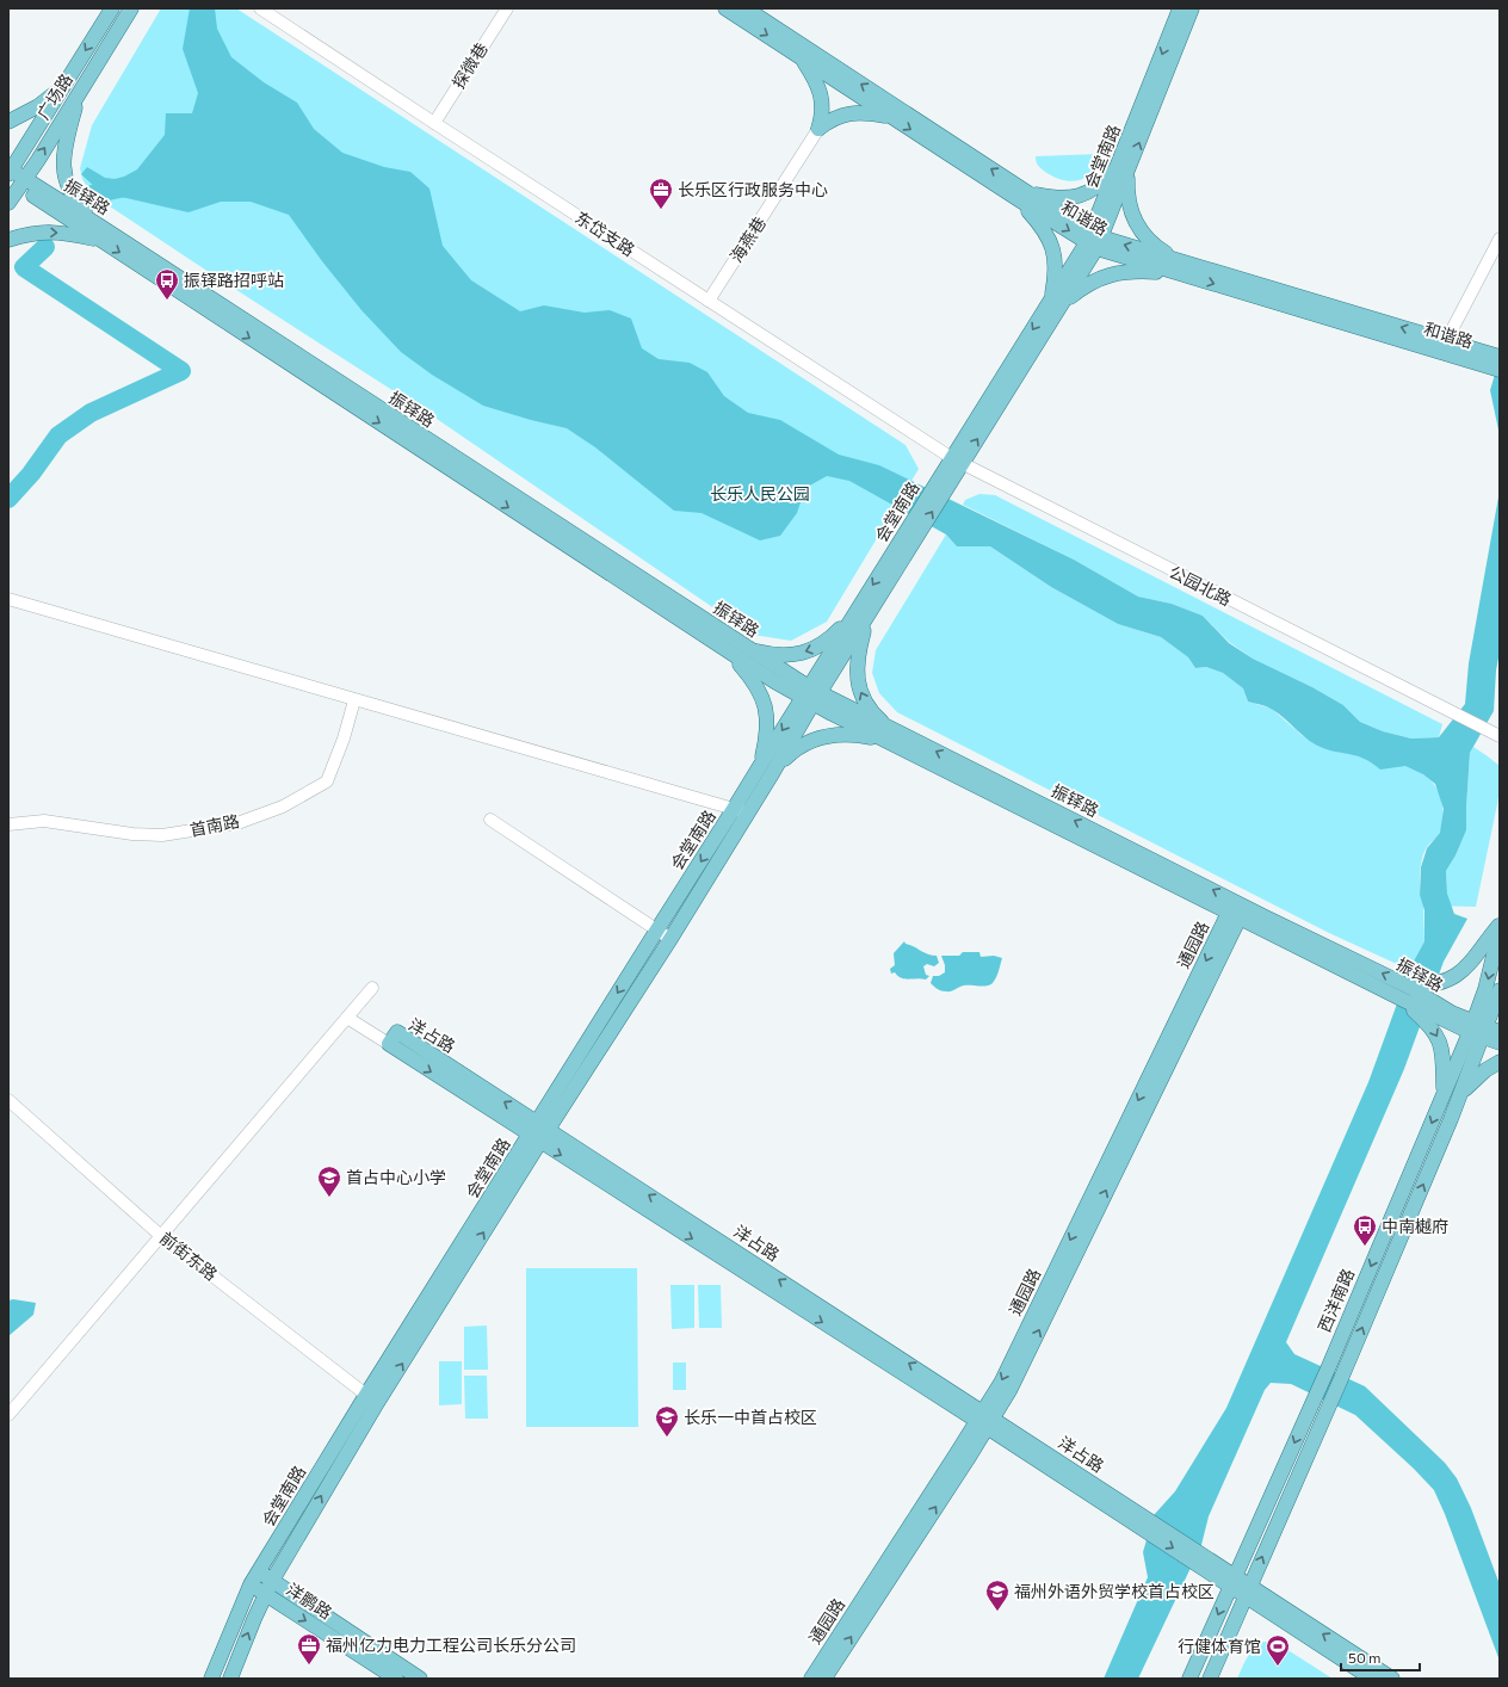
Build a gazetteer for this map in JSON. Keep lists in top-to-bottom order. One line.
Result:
{"streets":{"main road":["广场路","会堂南路","振铎路","和谐路","通园路","洋占路","西洋南路","洋鹏路"],"street":["探微巷","东岱支路","海燕巷","公园北路","首南路","前街东路"]},"crossings":[["探微巷","东岱支路"],["广场路","振铎路"],["会堂南路","振铎路"],["会堂南路","和谐路"],["会堂南路","东岱支路"],["会堂南路","公园北路"],["会堂南路","洋占路"],["会堂南路","前街东路"],["会堂南路","洋鹏路"],["振铎路","通园路"],["振铎路","西洋南路"],["东岱支路","海燕巷"],["东岱支路","公园北路"],["通园路","洋占路"],["洋占路","西洋南路"]],"parks":["长乐人民公园"],"places":{"office":["长乐区行政服务中心","福州亿力电力工程公司长乐分公司"],"bus stop":["振铎路招呼站","中南樾府"],"school or university":["首占中心小学","长乐一中首占校区","福州外语外贸学校首占校区"],"sports":["行健体育馆"]},"scale_bar":"50 m"}
